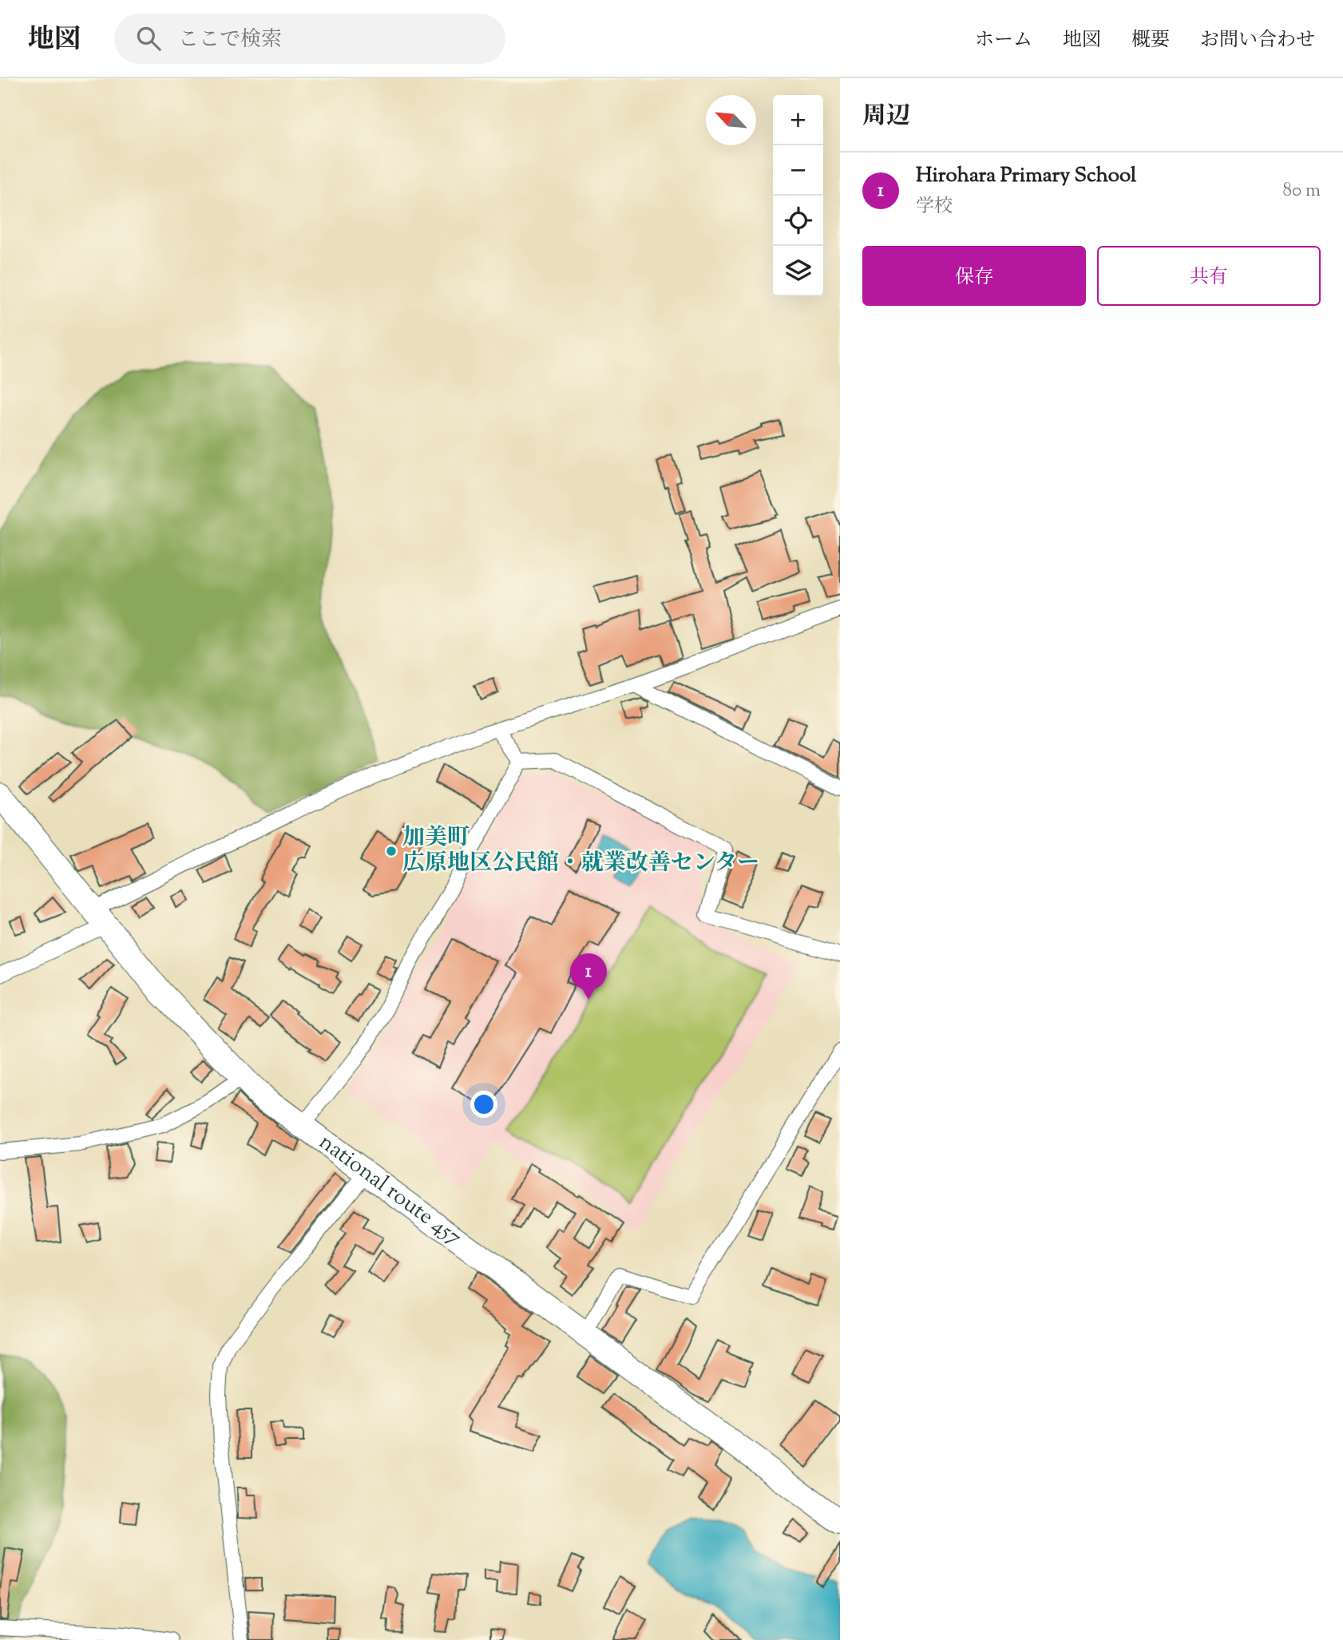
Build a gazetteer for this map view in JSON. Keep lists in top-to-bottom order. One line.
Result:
{"streets":{"highway":["national route 457"]},"places":["加美町 広原地区公民館・就業改善センター"],"north":"top left","page":{"header":"地図","search":"ここで検索","nav":["ホーム","地図","概要","お問い合わせ"],"heading":"周辺","map_buttons":["+","−"],"list":[{"mark":"1","name":"Hirohara Primary School","note":"学校","value":"80 m"}],"buttons":["保存","共有"],"pins":"1"}}
